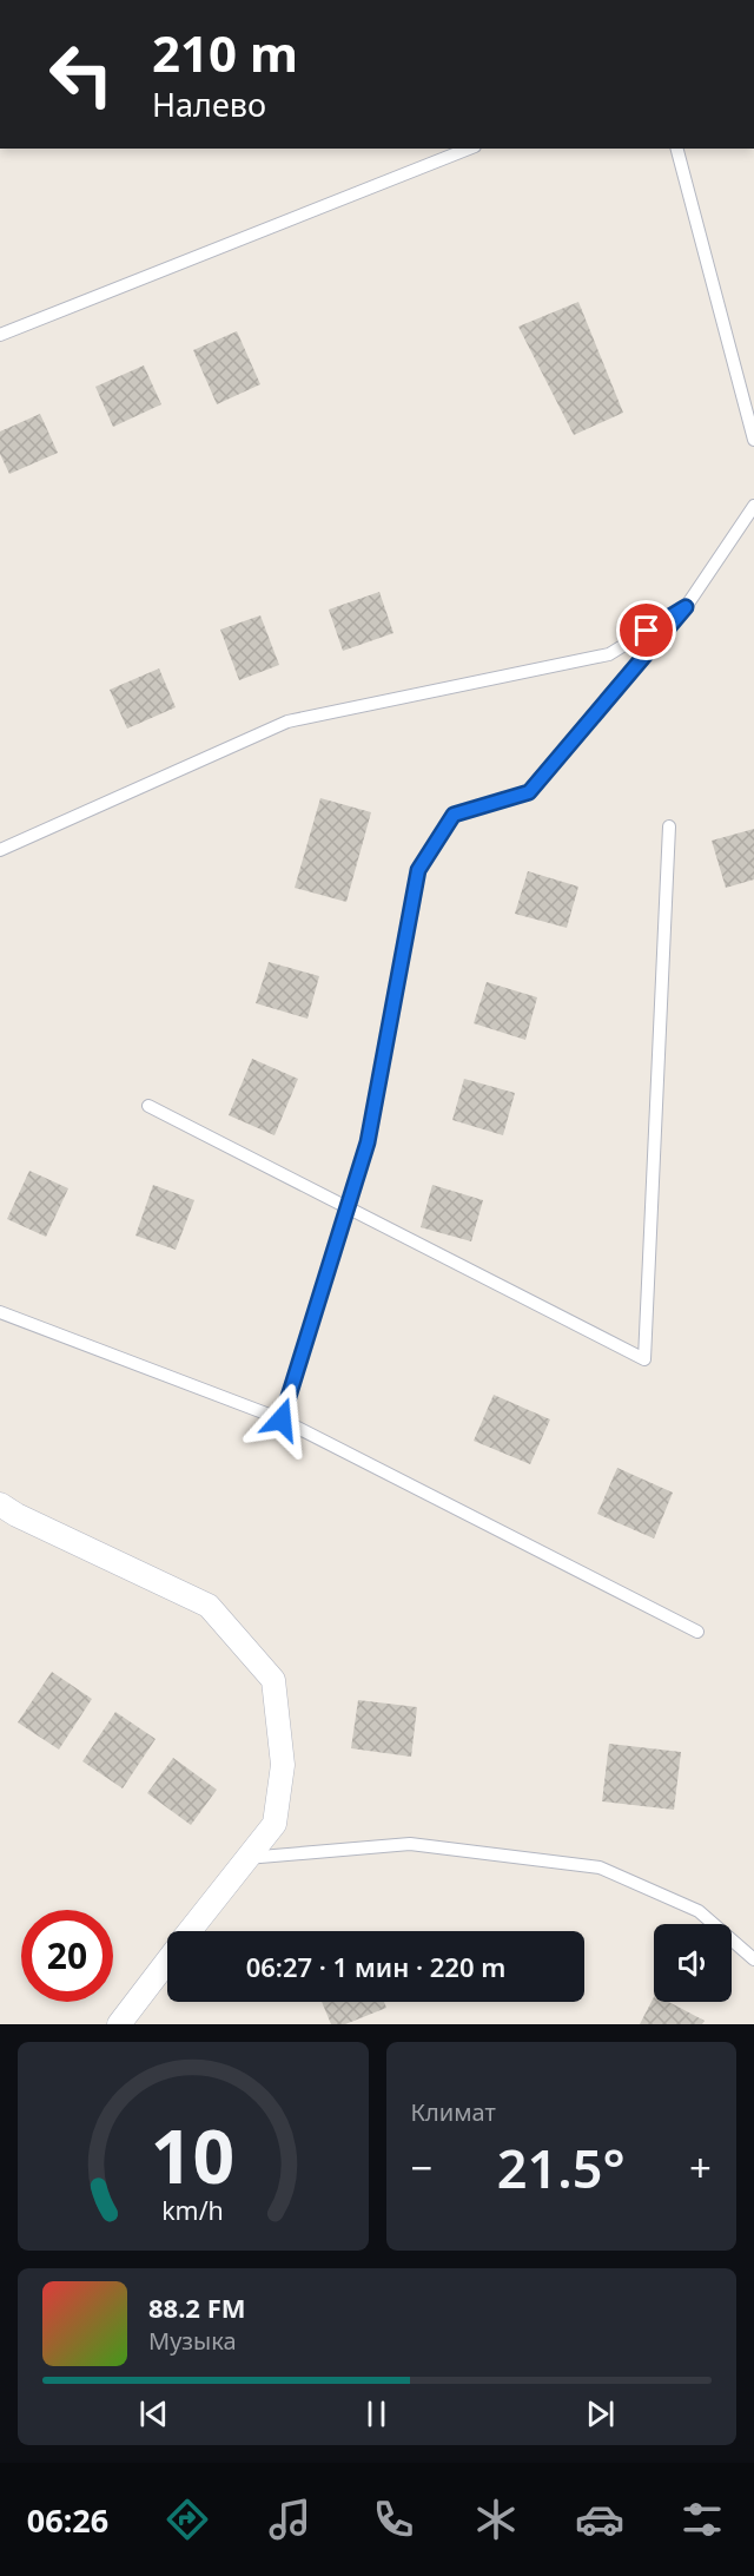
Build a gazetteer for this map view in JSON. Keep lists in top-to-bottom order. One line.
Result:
{"page":{"turn":["210 m","Налево"],"limit":"20","trip":"06:27 · 1 мин · 220 m","tile":"Климат","heat":["−","21.5°","+"],"song":["88.2 FM","Музыка"],"tabs":"06:26","gauge":["10","km/h"]}}
